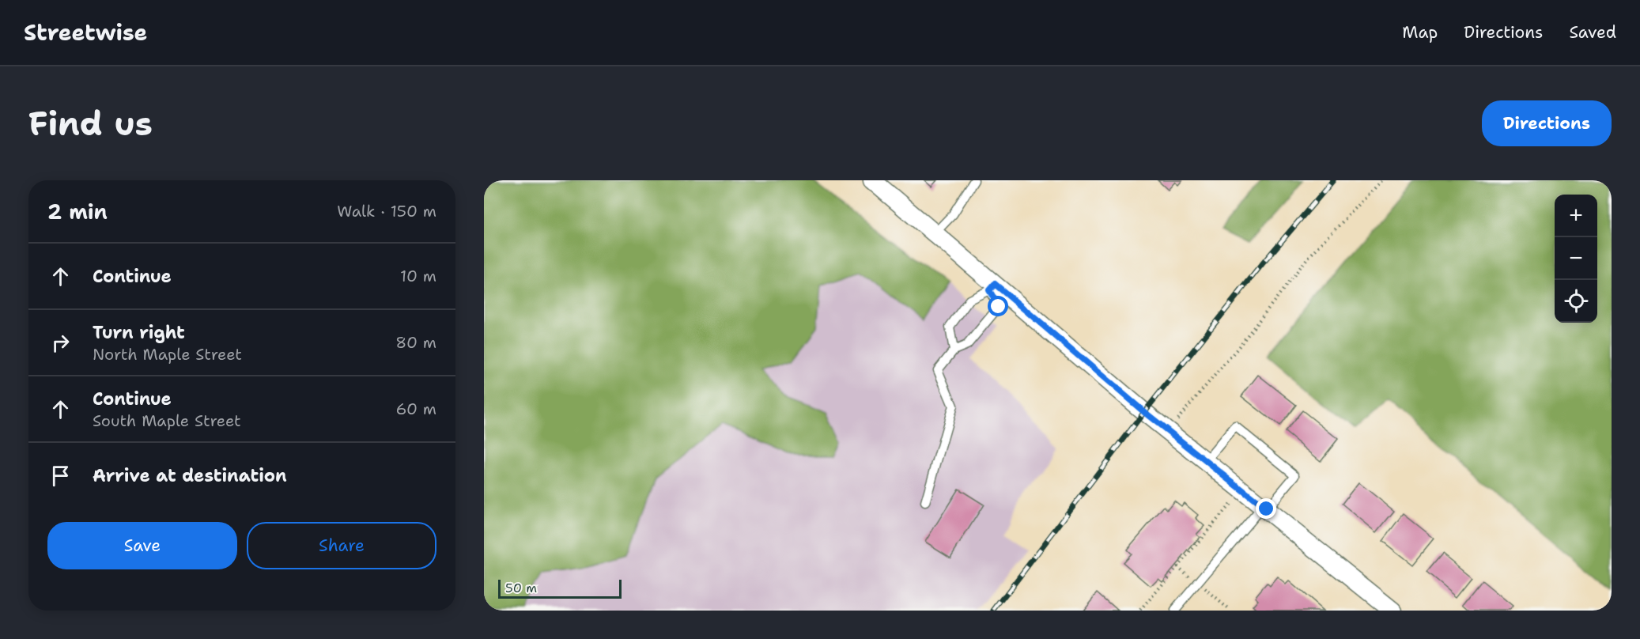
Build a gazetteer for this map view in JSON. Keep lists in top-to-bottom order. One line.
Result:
{"scale_bar":"50 m","page":{"header":"Streetwise","nav":["Map","Directions","Saved"],"buttons":["Directions",["Save","Share"]],"title":"Find us","heading":["2 min","Walk · 150 m"],"map_buttons":["+","−"],"list":[["Continue","10 m"],["Turn right","North Maple Street","80 m"],["Continue","South Maple Street","60 m"],"Arrive at destination"],"scale":"50 m"}}
